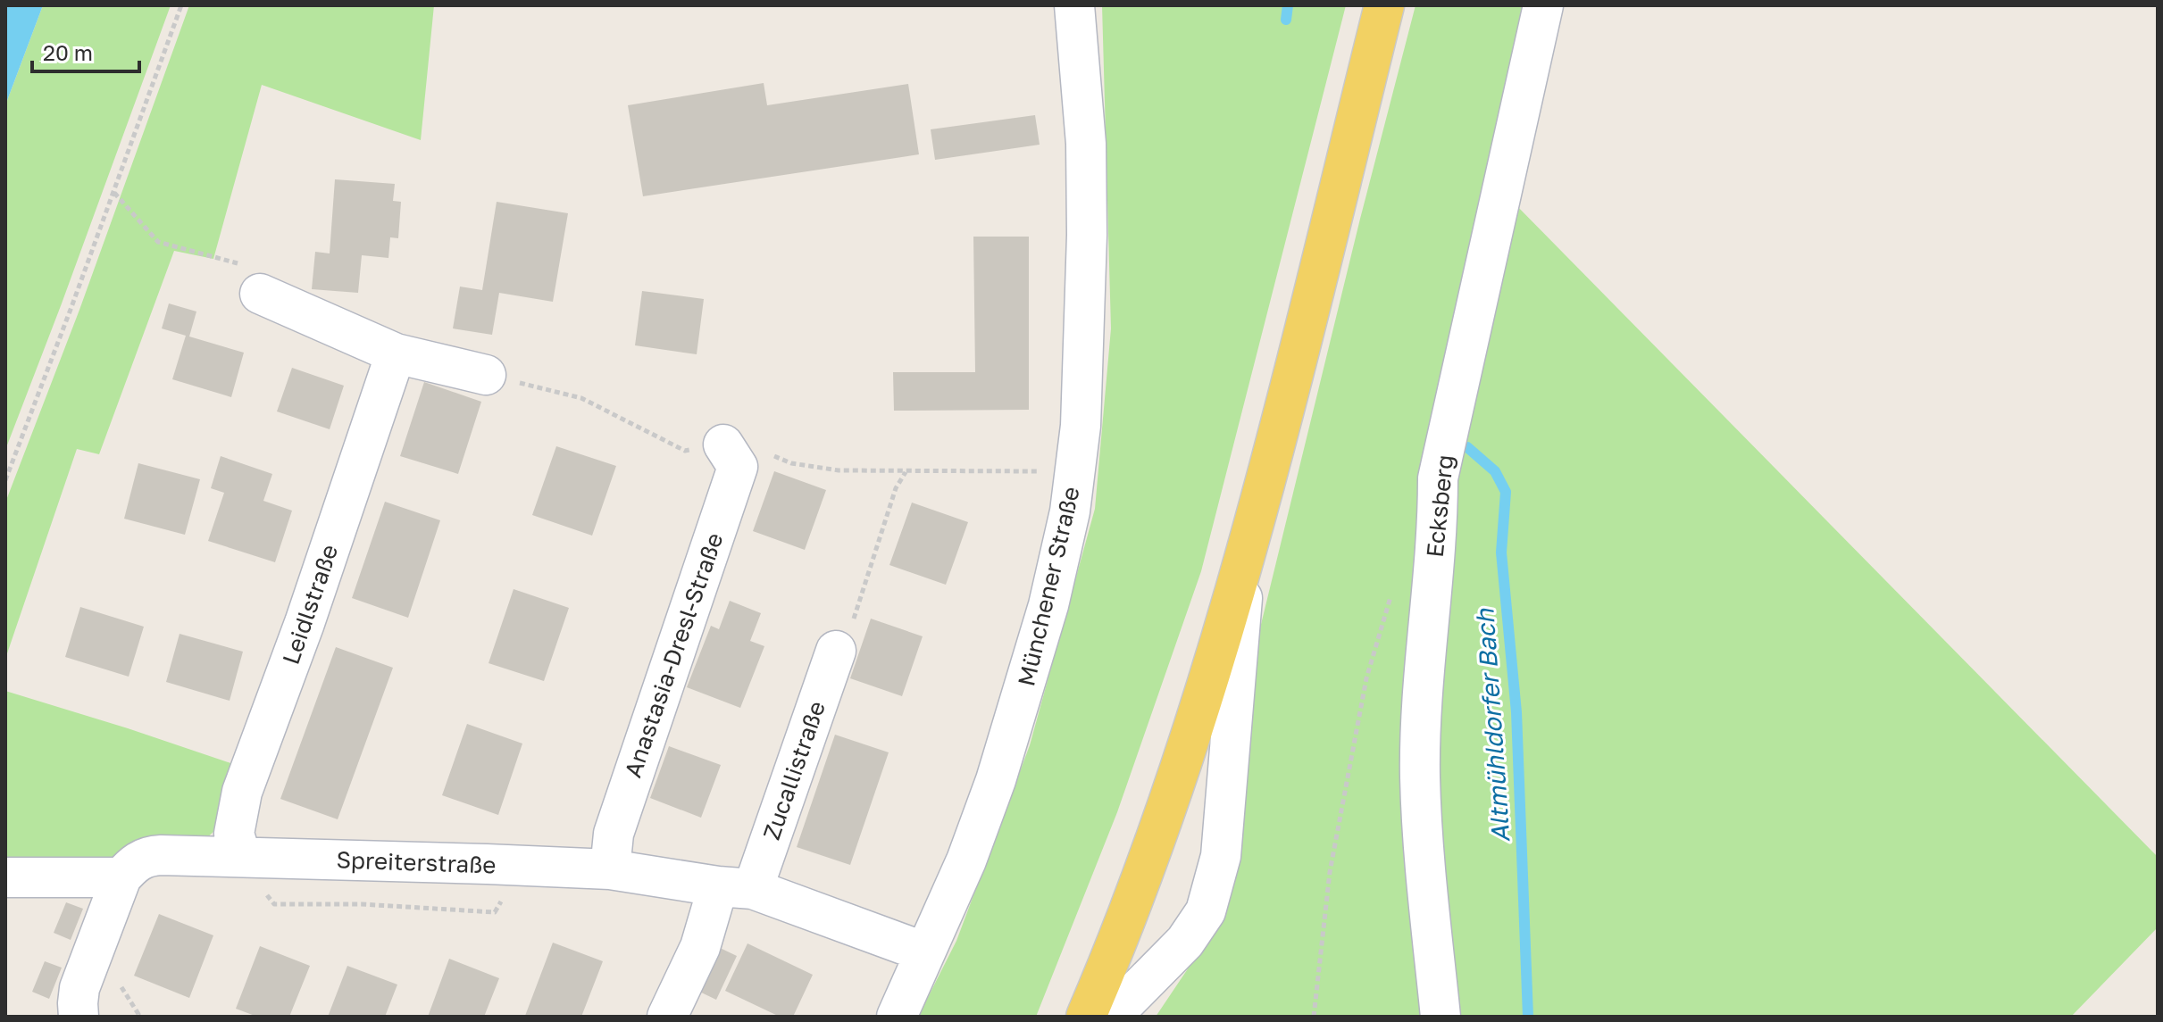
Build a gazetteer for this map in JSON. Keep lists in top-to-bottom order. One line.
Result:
{"streets":{"street":["Ecksberg","Münchener Straße","Leidlstraße","Anastasia-Dresl-Straße","Zucallistraße","Spreiterstraße"]},"crossings":[["Münchener Straße","Spreiterstraße"],["Leidlstraße","Spreiterstraße"],["Anastasia-Dresl-Straße","Spreiterstraße"],["Zucallistraße","Spreiterstraße"]],"water":["Altmühldorfer Bach"],"scale_bar":"20 m"}
